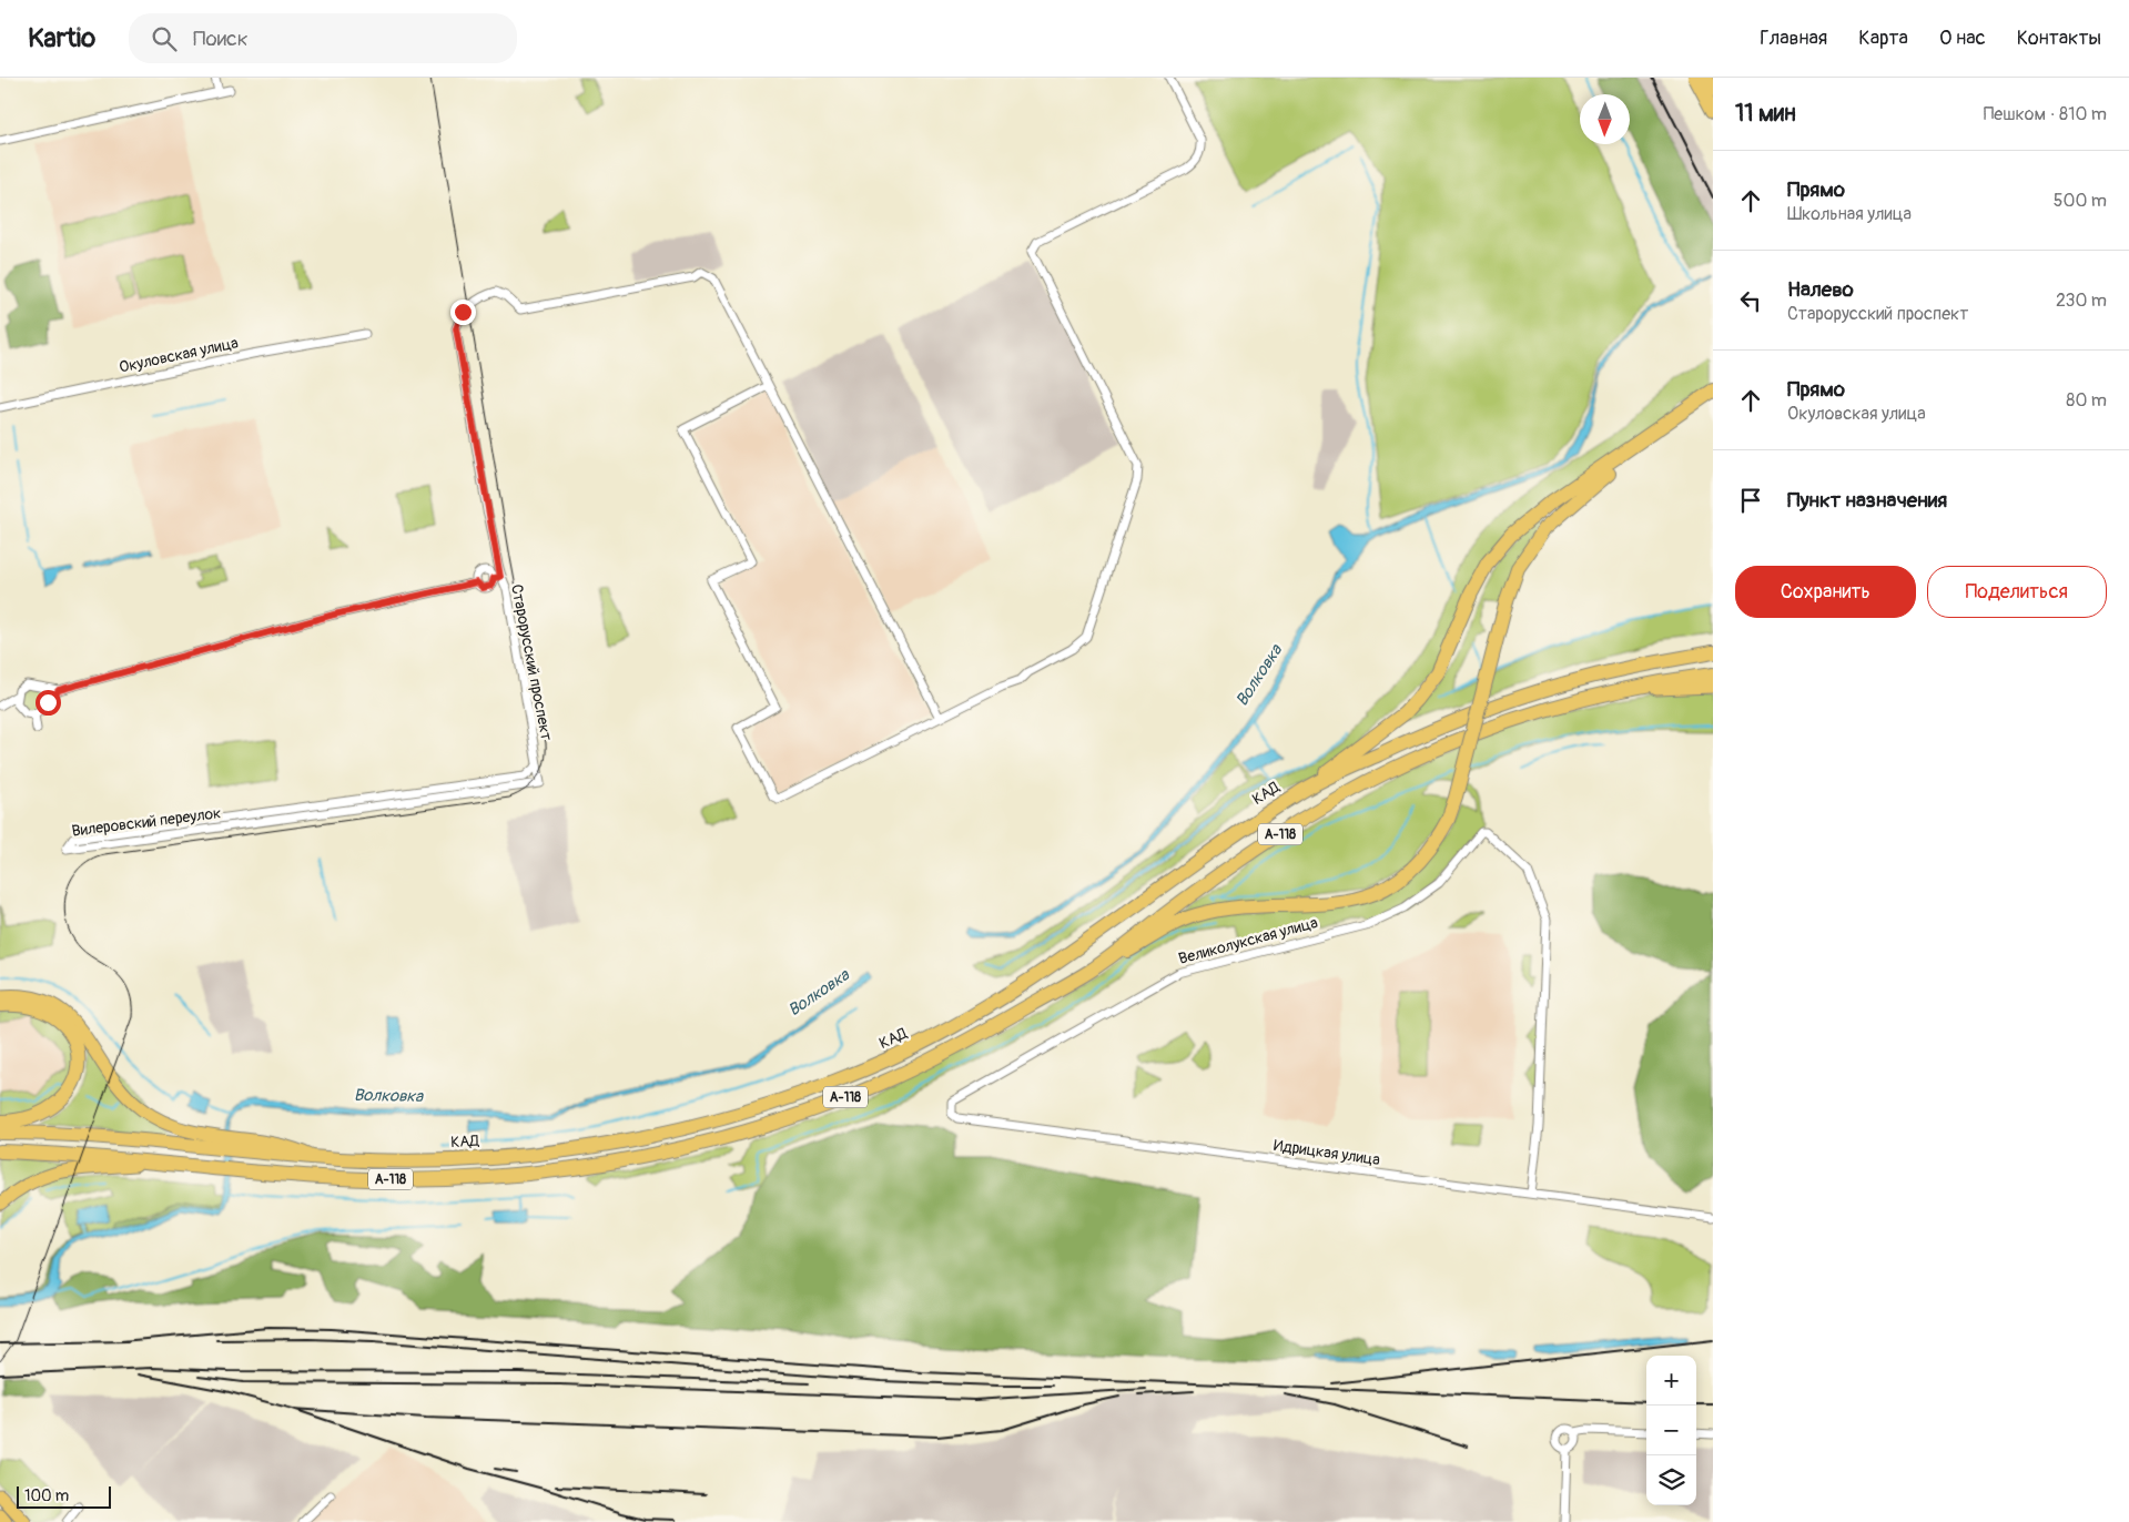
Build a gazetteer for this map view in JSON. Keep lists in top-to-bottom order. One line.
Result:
{"streets":{"highway":["КАД","А-118"],"street":["Окуловская улица","Старорусский проспект","Вилеровский переулок","Великолукская улица","Идрицкая улица"]},"crossings":[["Старорусский проспект","Вилеровский переулок"],["Великолукская улица","Идрицкая улица"]],"water":["Волковка"],"scale_bar":"100 m","north":"bottom","page":{"header":"Kartio","search":"Поиск","nav":["Главная","Карта","О нас","Контакты"],"heading":["11 мин","Пешком · 810 m"],"list":[["Прямо","Школьная улица","500 m"],["Налево","Старорусский проспект","230 m"],["Прямо","Окуловская улица","80 m"],"Пункт назначения"],"buttons":["Сохранить","Поделиться"],"map_buttons":["+","−"],"scale":"100 m"}}
